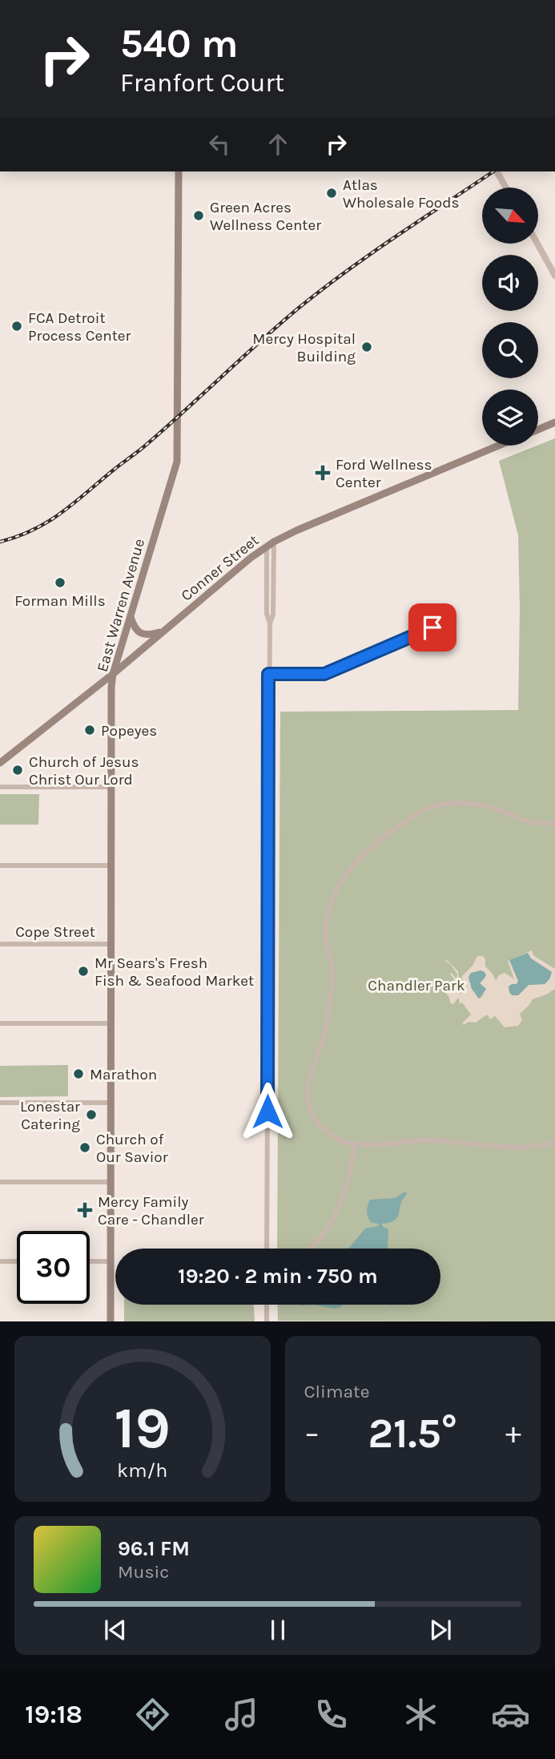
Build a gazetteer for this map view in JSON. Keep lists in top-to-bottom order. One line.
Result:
{"streets":{"main road":["Conner Street","East Warren Avenue"],"street":["Cope Street"]},"crossings":[["Conner Street","East Warren Avenue"],["East Warren Avenue","Cope Street"]],"parks":["Chandler Park"],"places":{"other":["Atlas Wholesale Foods","Green Acres Wellness Center","FCA Detroit Process Center","Mercy Hospital Building","Forman Mills","Popeyes","Church of Jesus Christ Our Lord","Mr Sears's Fresh Fish & Seafood Market","Marathon","Lonestar Catering","Church of Our Savior"],"health":["Ford Wellness Center","Mercy Family Care - Chandler"]},"north":"bottom right","page":{"turn":["540 m","Franfort Court"],"limit":"30","trip":"19:20 · 2 min · 750 m","tile":"Climate","heat":["−","21.5°","+"],"song":["96.1 FM","Music"],"tabs":"19:18","gauge":["19","km/h"]}}
